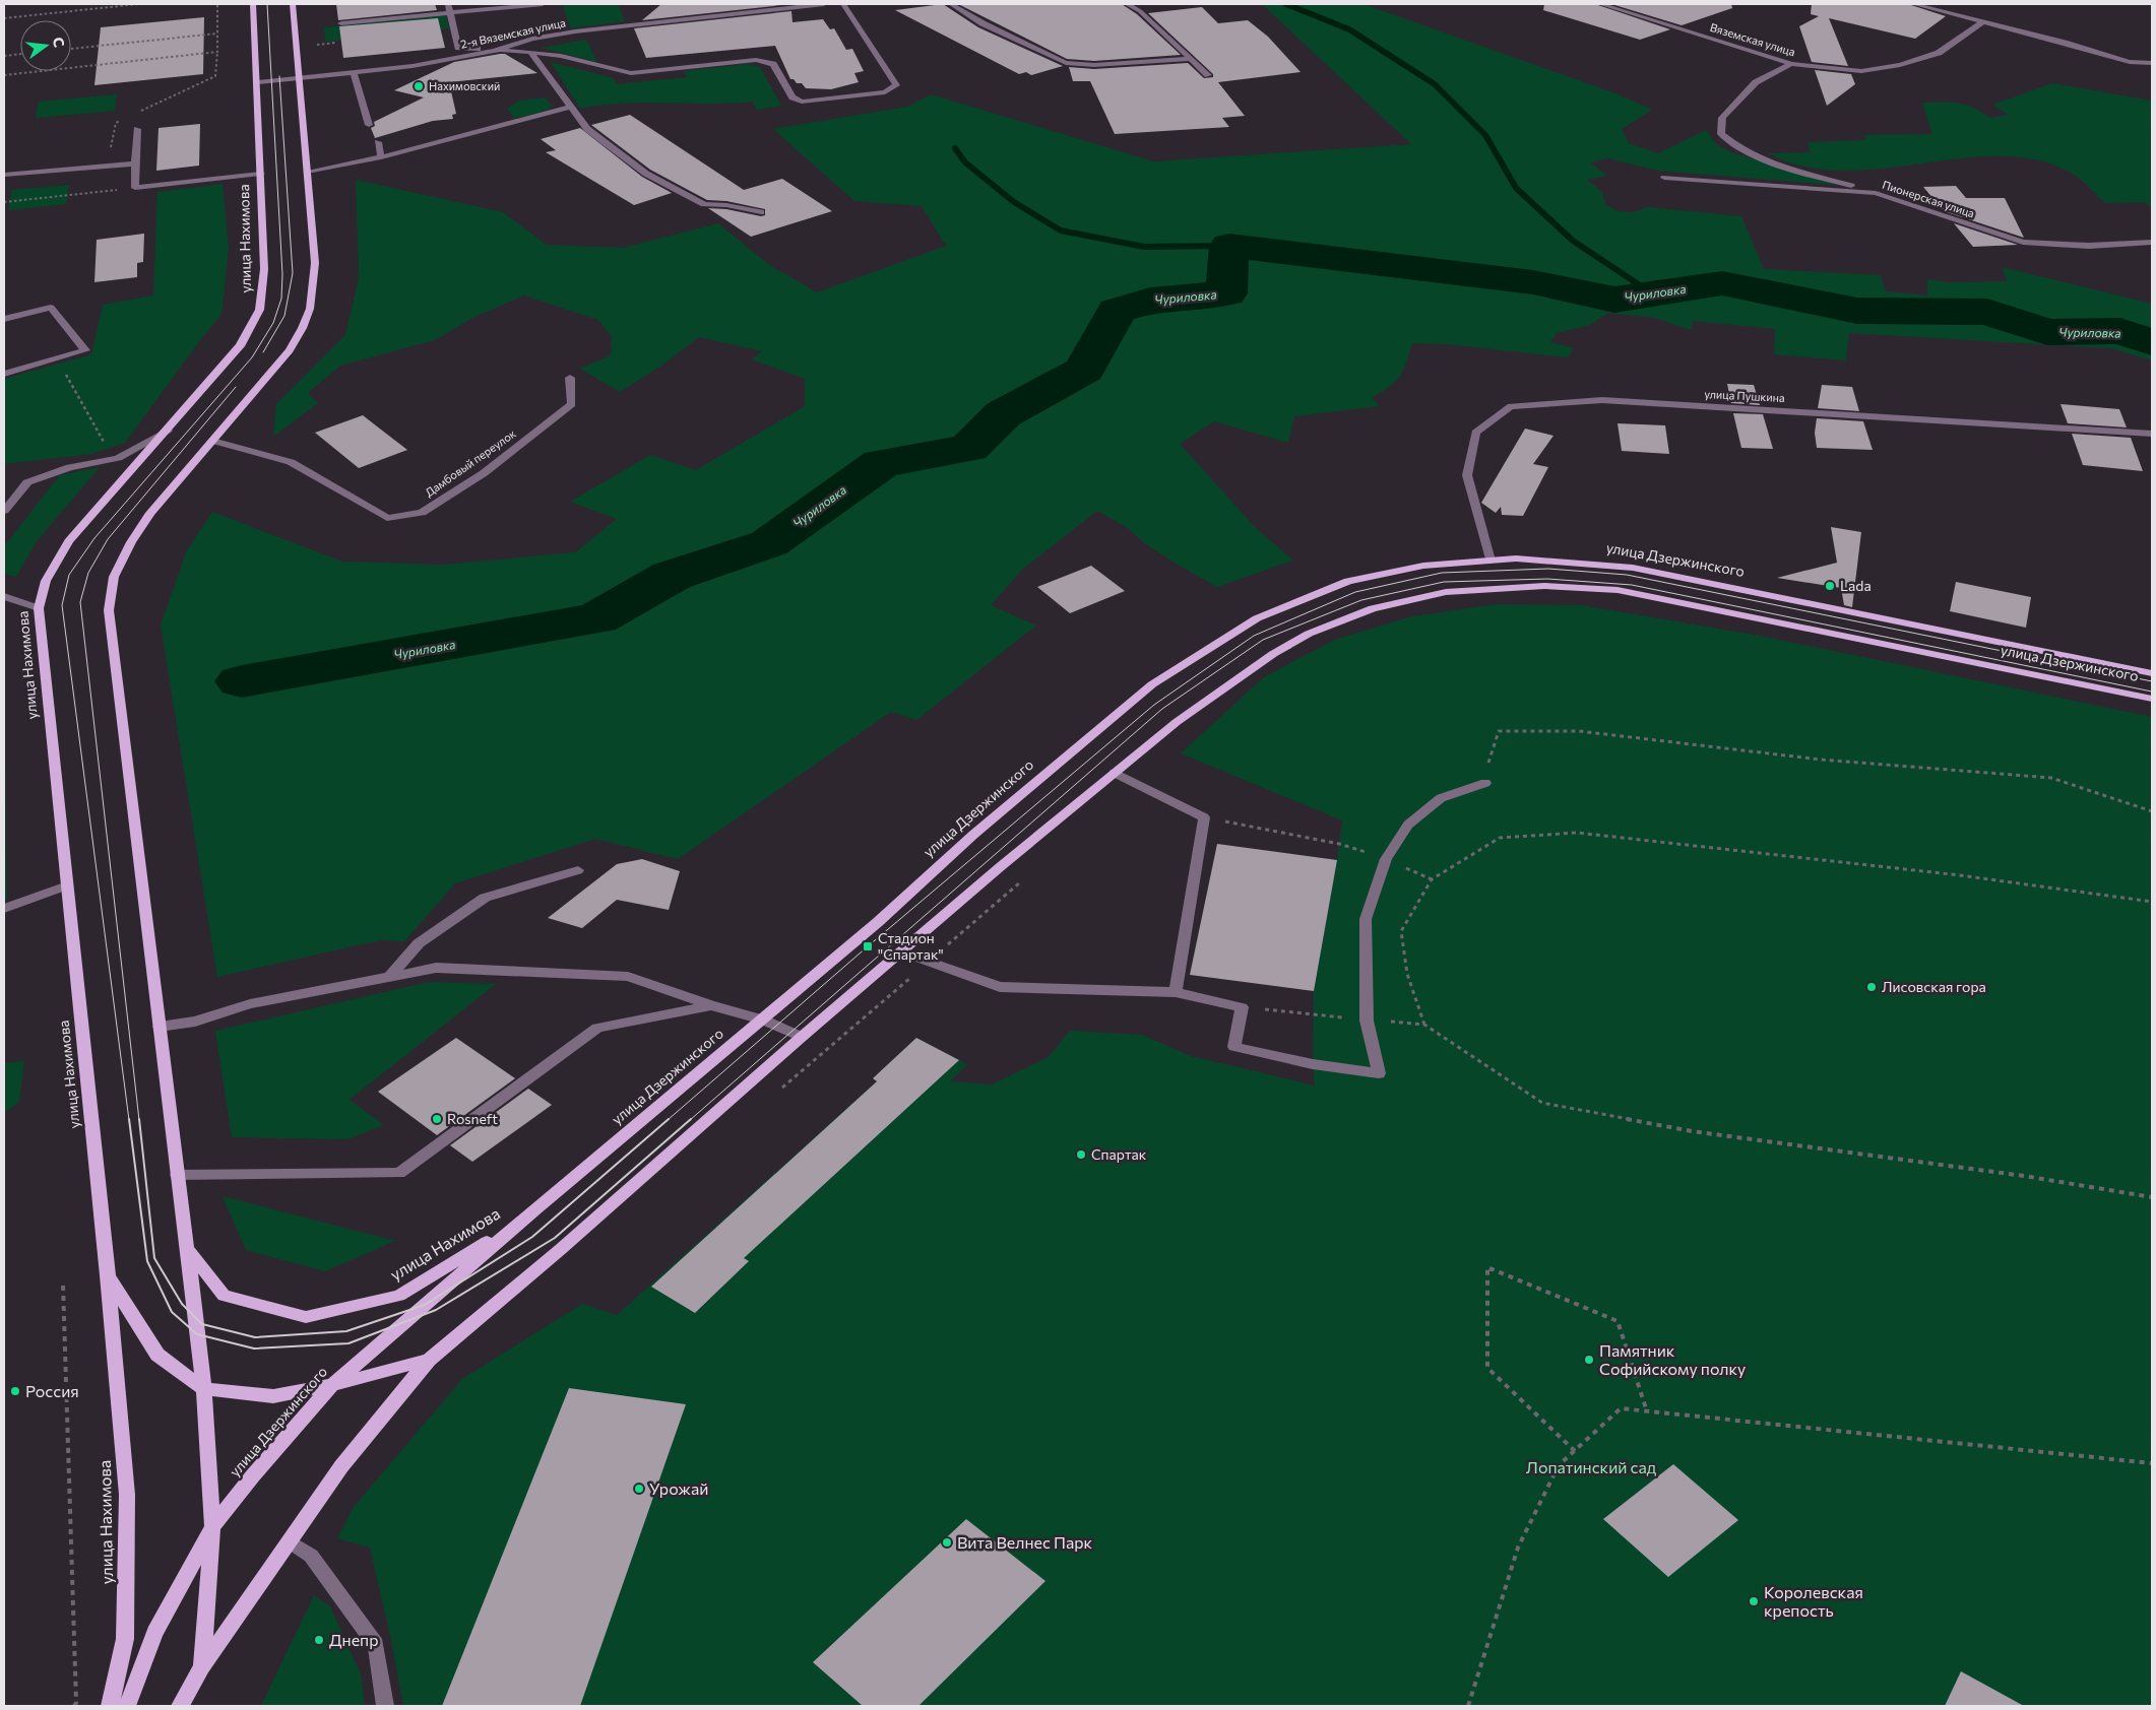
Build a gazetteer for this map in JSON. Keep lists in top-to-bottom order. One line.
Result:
{"streets":{"main road":["улица Нахимова","улица Дзержинского"],"street":["2-я Вяземская улица","Вяземская улица","Пионерская улица","улица Пушкина","Дамбовый переулок"]},"crossings":[["2-я Вяземская улица","улица Нахимова"],["улица Нахимова","улица Дзержинского"],["улица Пушкина","улица Дзержинского"]],"water":["Чуриловка"],"parks":["Лопатинский сад"],"places":{"other":["Нахимовский","Lada","Лисовская гора","Rosneft","Спартак","Памятник Софийскому полку","Россия","Урожай","Вита Велнес Парк","Королевская крепость","Днепр"],"transit":["Стадион \"Спартак\""]},"north":"right"}
